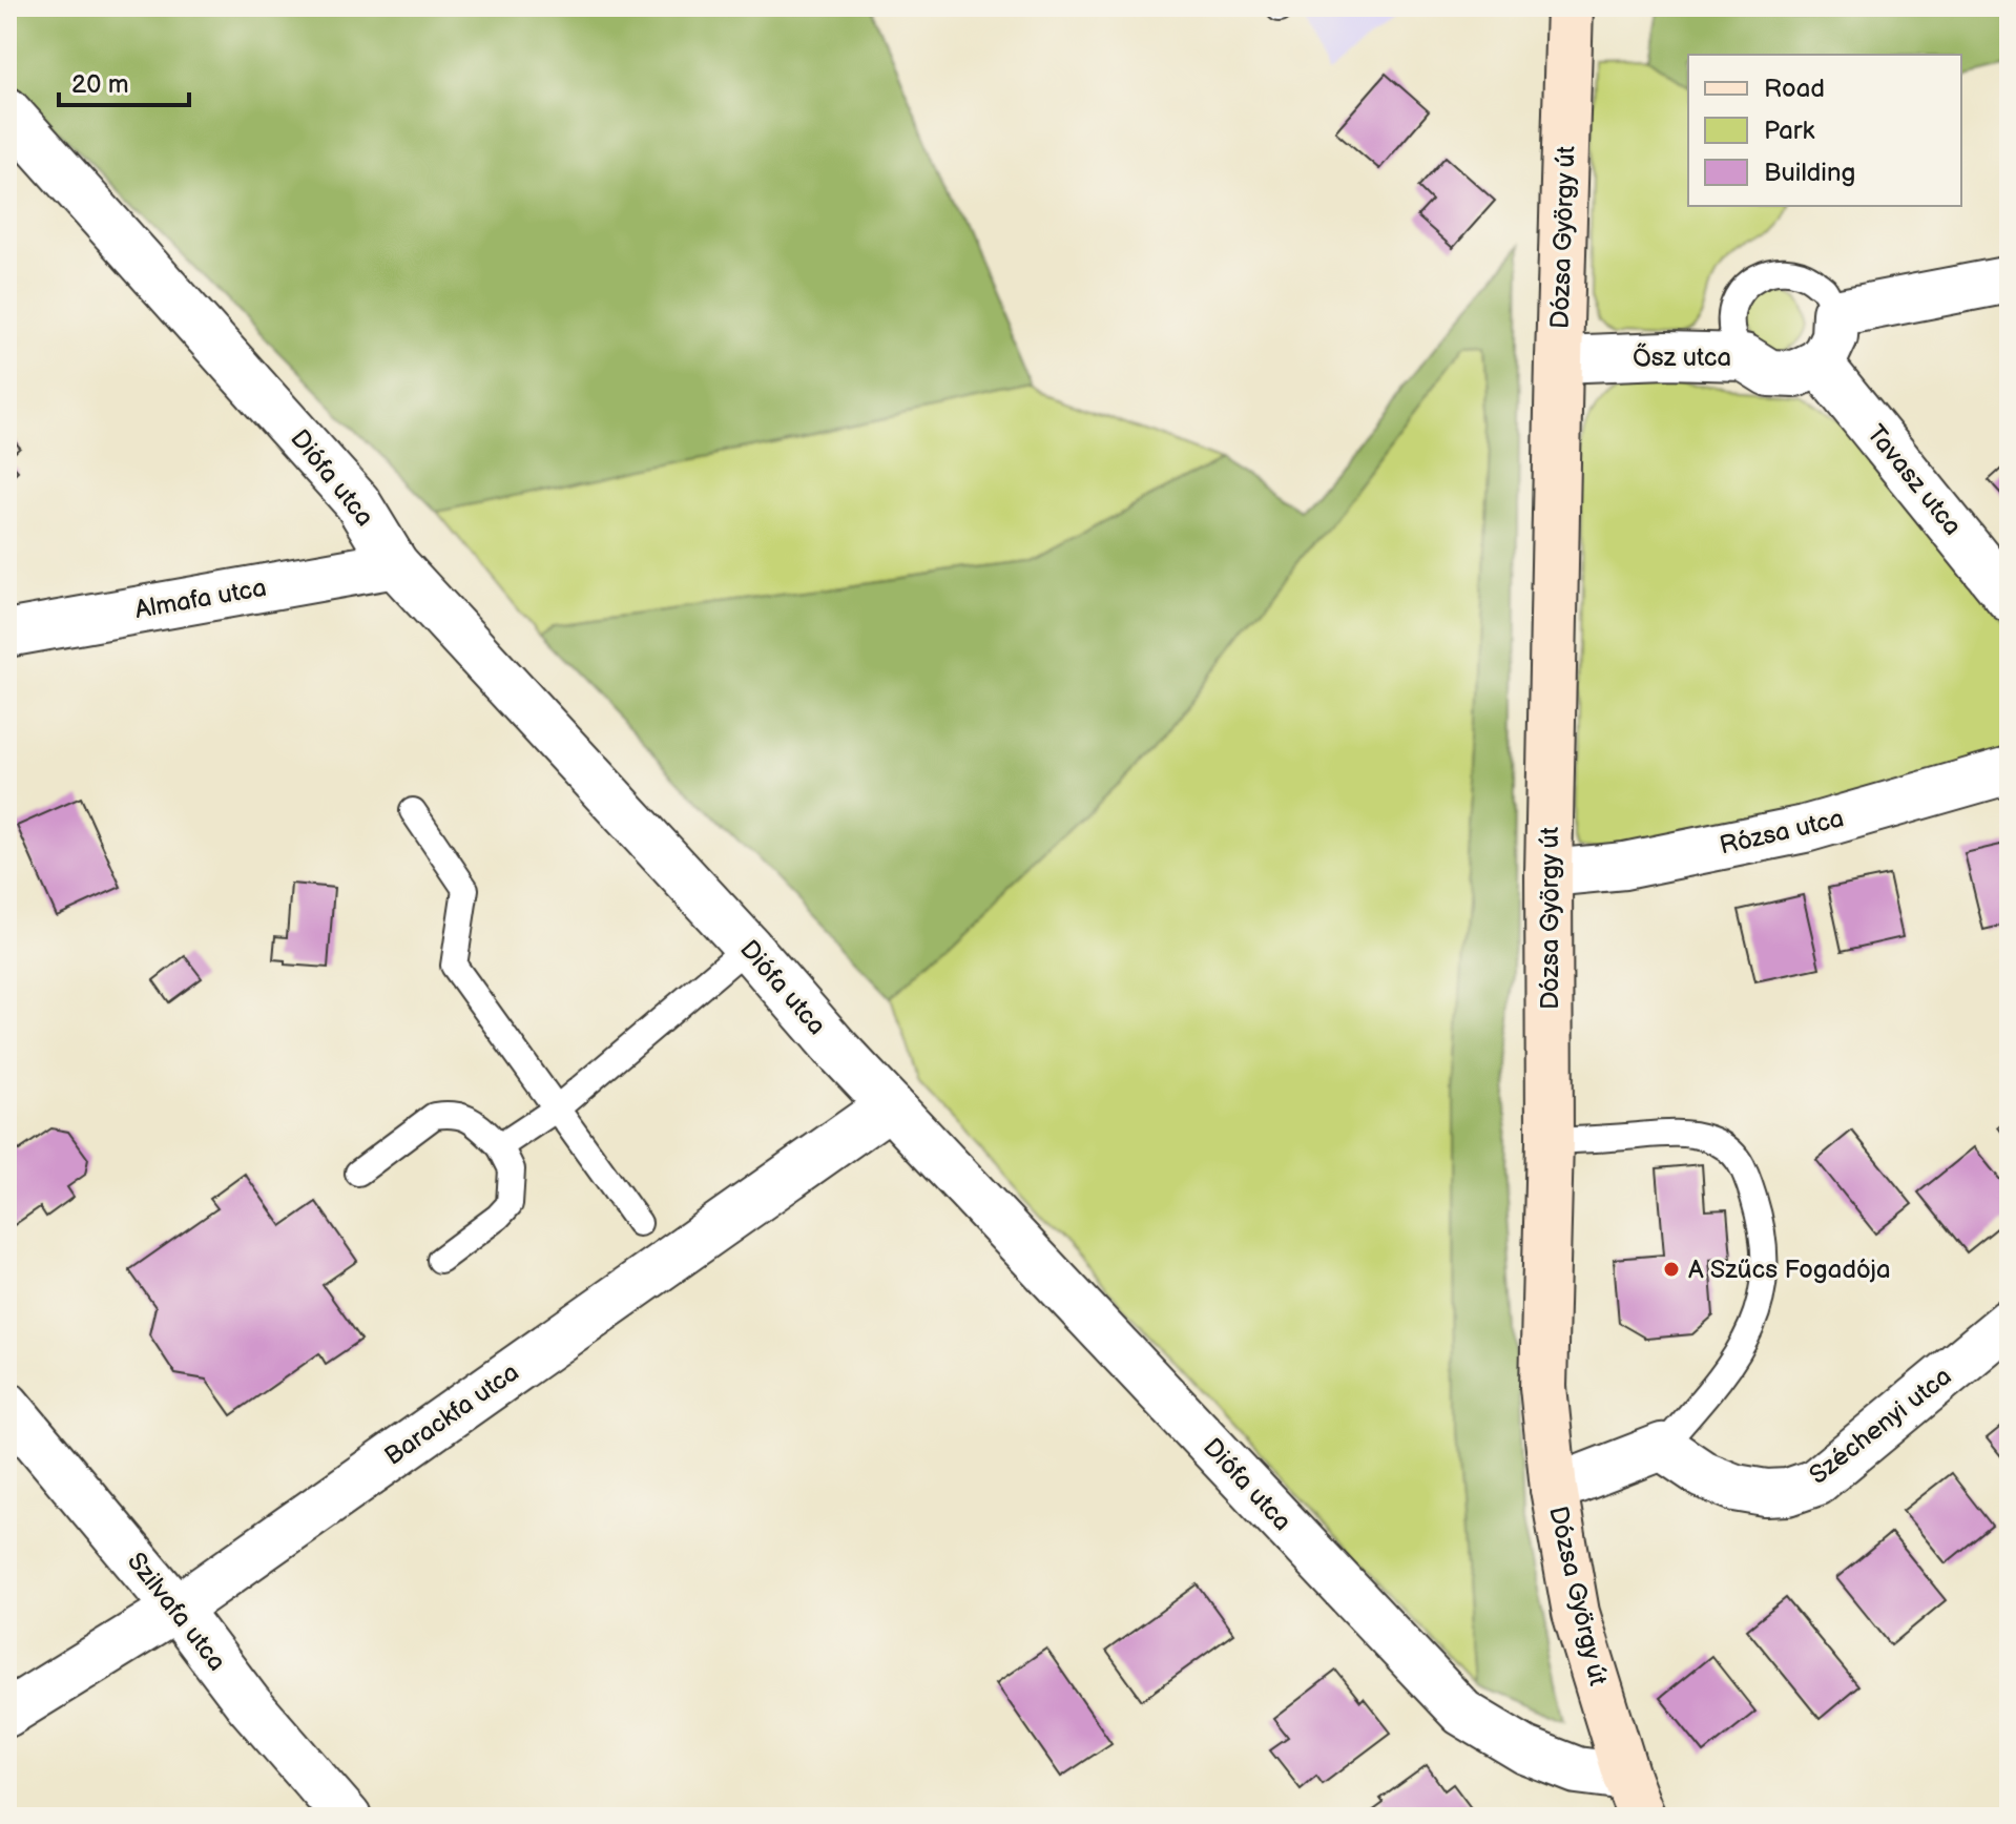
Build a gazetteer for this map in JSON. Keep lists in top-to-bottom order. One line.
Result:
{"streets":{"main road":["Dózsa György út"],"street":["Ősz utca","Diófa utca","Tavasz utca","Almafa utca","Rózsa utca","Barackfa utca","Széchenyi utca","Szilvafa utca"]},"crossings":[["Dózsa György út","Ősz utca"],["Dózsa György út","Diófa utca"],["Dózsa György út","Rózsa utca"],["Ősz utca","Tavasz utca"],["Diófa utca","Almafa utca"],["Diófa utca","Barackfa utca"],["Barackfa utca","Szilvafa utca"]],"places":["A Szűcs Fogadója"],"legend":["Road","Park","Building"],"scale_bar":"20 m"}
